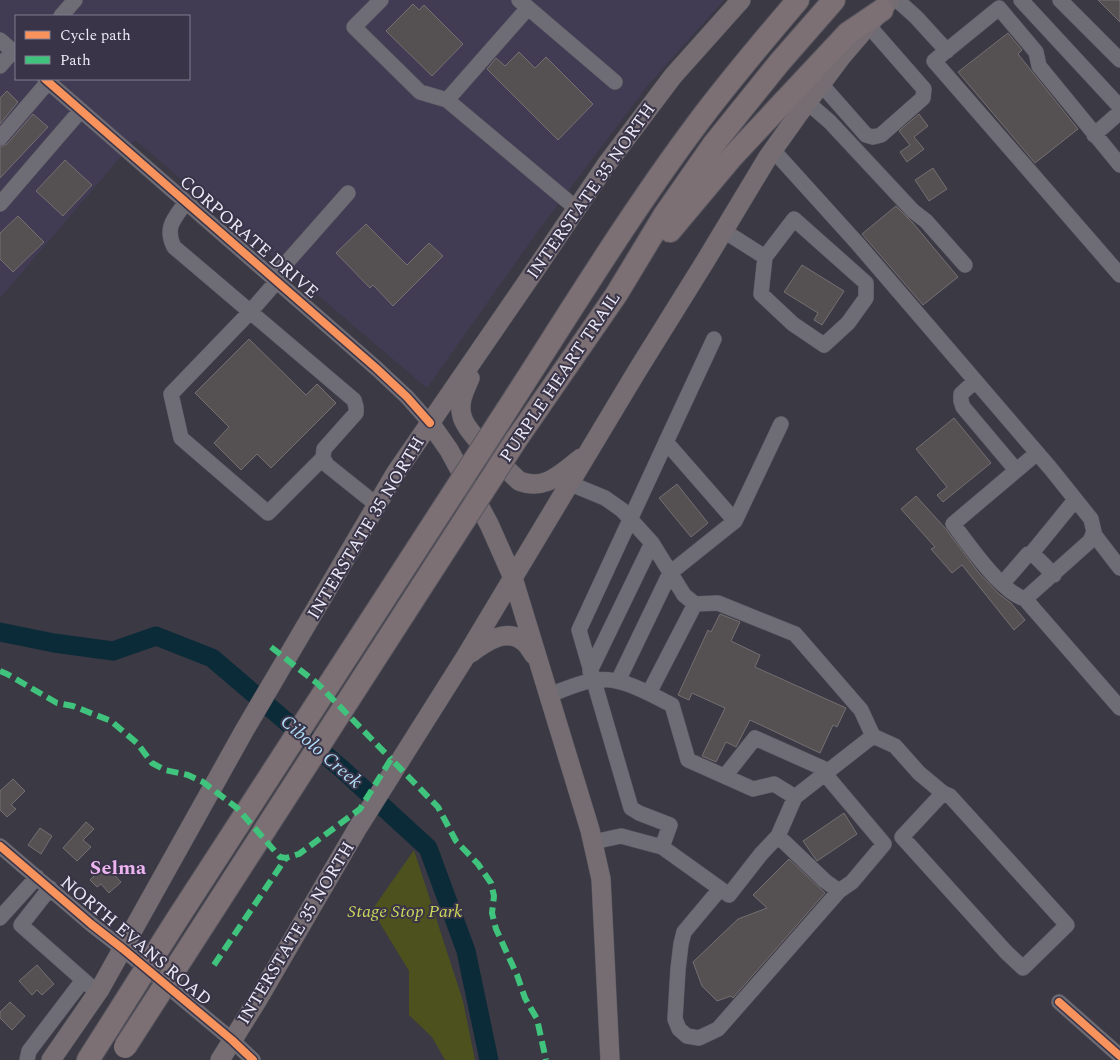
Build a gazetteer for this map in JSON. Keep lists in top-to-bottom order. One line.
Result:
{"streets":{"highway":["PURPLE HEART TRAIL"],"main road":["INTERSTATE 35 NORTH"],"street":["CORPORATE DRIVE","NORTH EVANS ROAD"]},"crossings":[["INTERSTATE 35 NORTH","CORPORATE DRIVE"],["INTERSTATE 35 NORTH","NORTH EVANS ROAD"]],"districts":["Selma"],"water":["Cibolo Creek"],"parks":["Stage Stop Park"],"legend":["Cycle path","Path"]}
